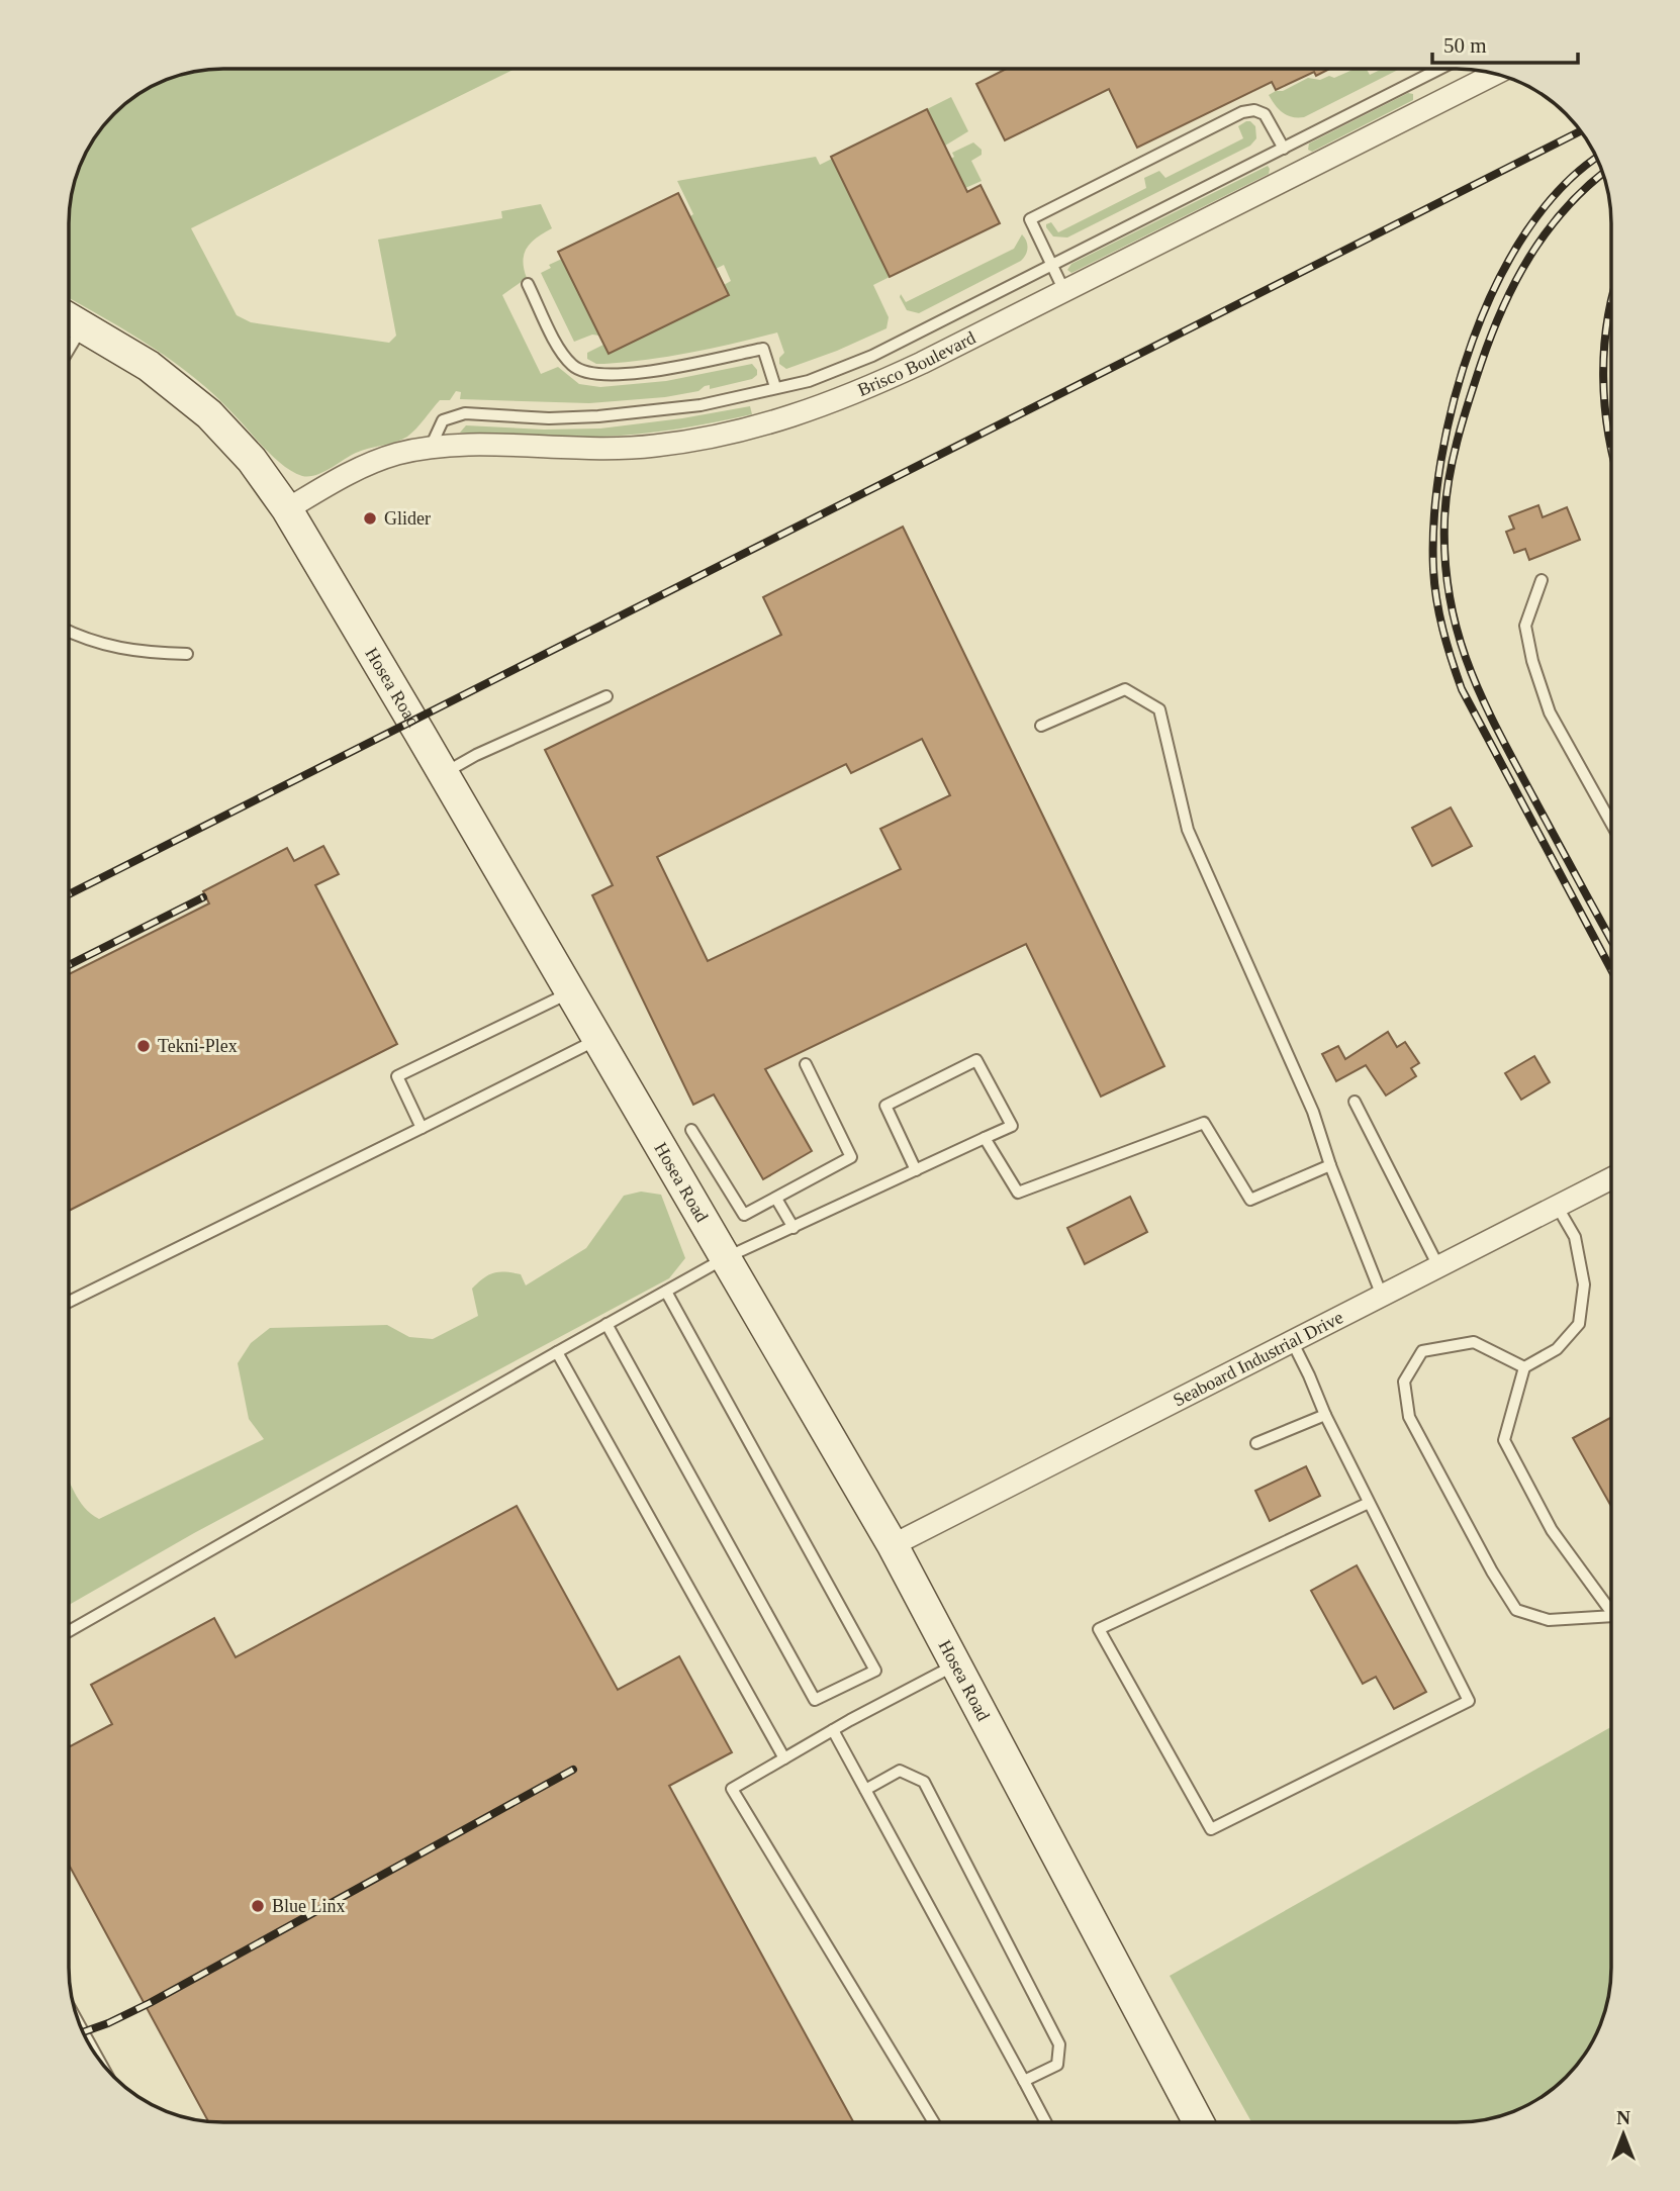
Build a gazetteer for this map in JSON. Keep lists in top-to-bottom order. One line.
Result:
{"streets":{"street":["Brisco Boulevard","Hosea Road","Seaboard Industrial Drive"]},"crossings":[["Brisco Boulevard","Hosea Road"],["Hosea Road","Seaboard Industrial Drive"]],"places":["Glider","Tekni-Plex","Blue Linx"],"scale_bar":"50 m","north":"top"}
